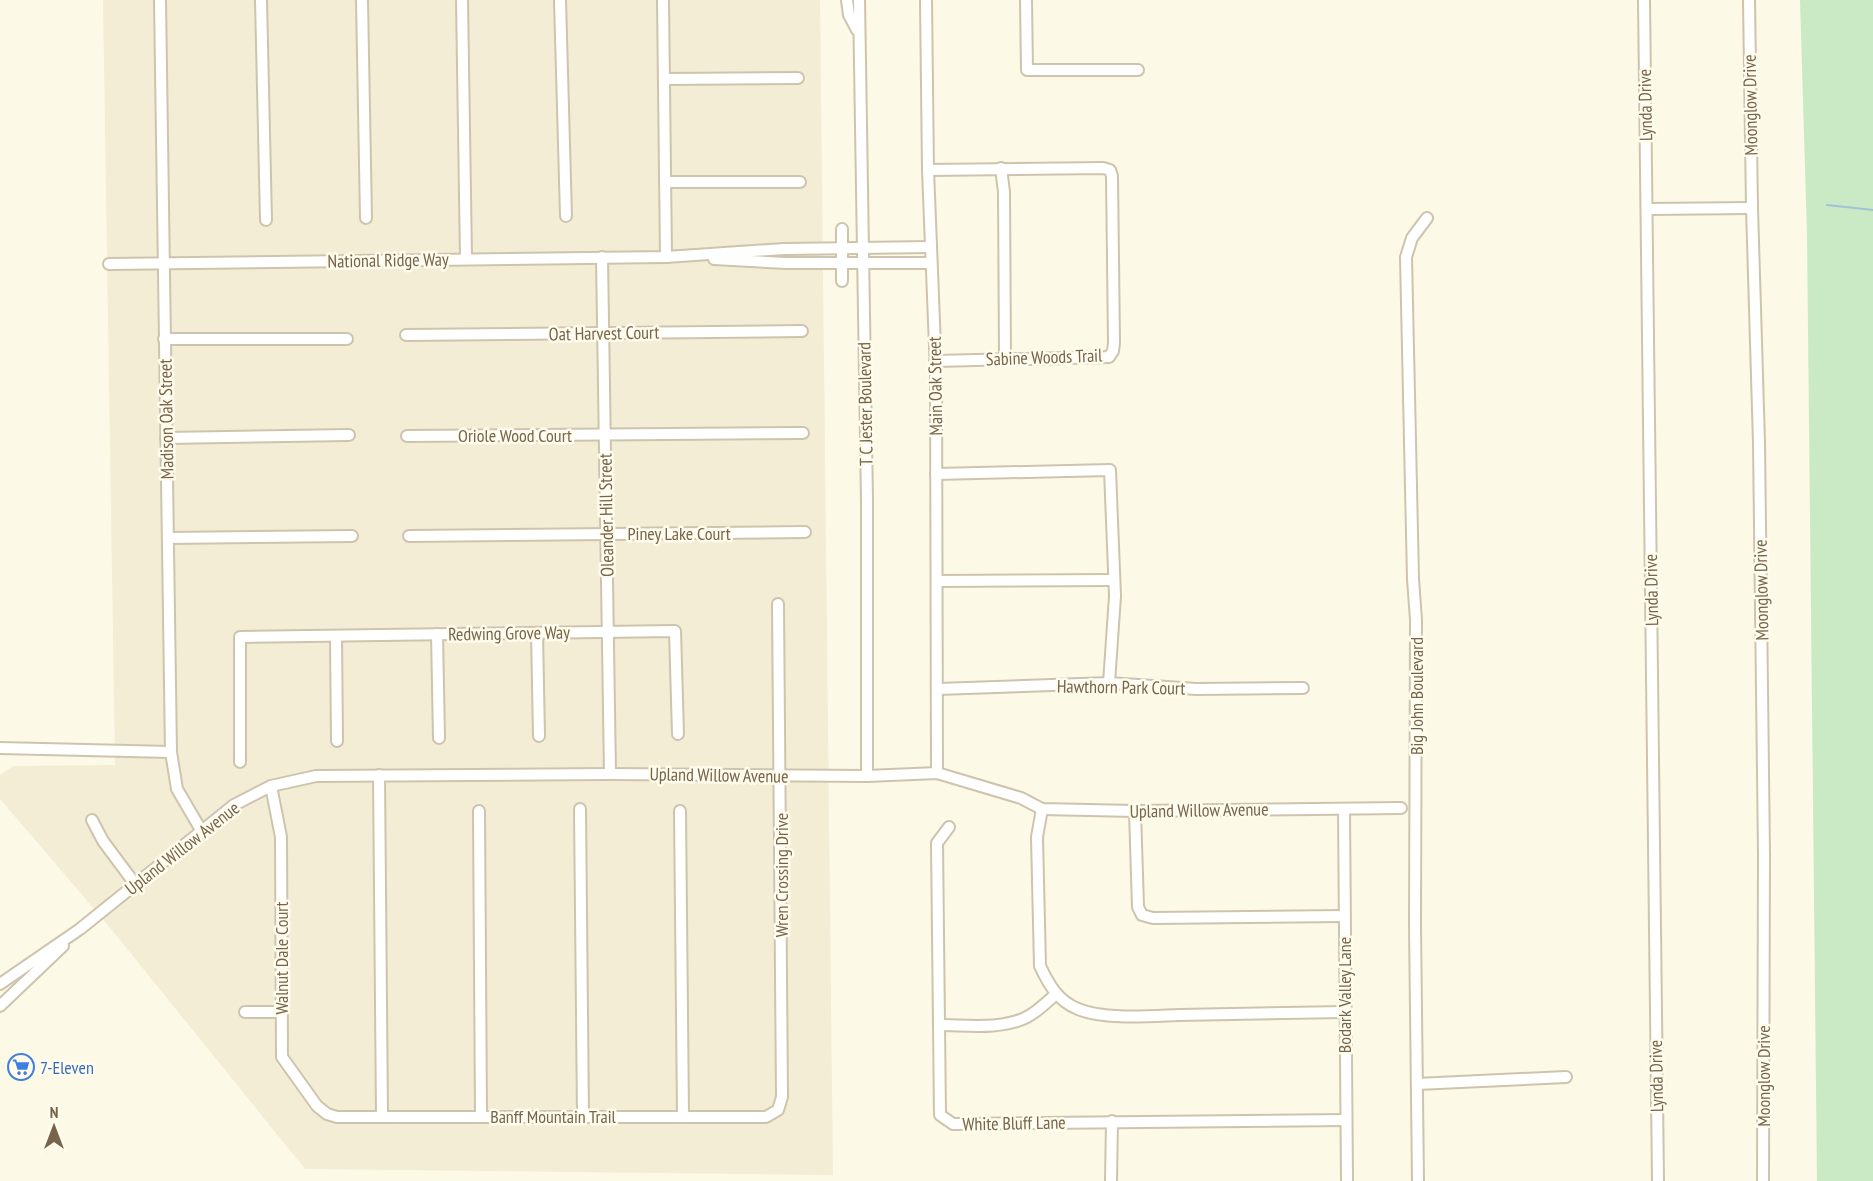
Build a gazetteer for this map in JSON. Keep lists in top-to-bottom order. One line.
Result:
{"streets":{"street":["Lynda Drive","Moonglow Drive","National Ridge Way","Oat Harvest Court","Sabine Woods Trail","Main Oak Street","T C Jester Boulevard","Madison Oak Street","Oriole Wood Court","Oleander Hill Street","Piney Lake Court","Redwing Grove Way","Hawthorn Park Court","Big John Boulevard","Upland Willow Avenue","Wren Crossing Drive","Walnut Dale Court","Bodark Valley Lane","Banff Mountain Trail","White Bluff Lane"]},"crossings":[["National Ridge Way","Main Oak Street"],["National Ridge Way","T C Jester Boulevard"],["National Ridge Way","Madison Oak Street"],["National Ridge Way","Oleander Hill Street"],["Oat Harvest Court","Oleander Hill Street"],["Sabine Woods Trail","Main Oak Street"],["Main Oak Street","Hawthorn Park Court"],["Main Oak Street","Upland Willow Avenue"],["T C Jester Boulevard","Upland Willow Avenue"],["Madison Oak Street","Upland Willow Avenue"],["Oriole Wood Court","Oleander Hill Street"],["Oleander Hill Street","Piney Lake Court"],["Oleander Hill Street","Redwing Grove Way"],["Oleander Hill Street","Upland Willow Avenue"],["Upland Willow Avenue","Wren Crossing Drive"],["Upland Willow Avenue","Walnut Dale Court"],["Upland Willow Avenue","Bodark Valley Lane"],["Wren Crossing Drive","Banff Mountain Trail"],["Walnut Dale Court","Banff Mountain Trail"],["Bodark Valley Lane","White Bluff Lane"]],"places":{"supermarket":["7-Eleven"]},"north":"top"}
